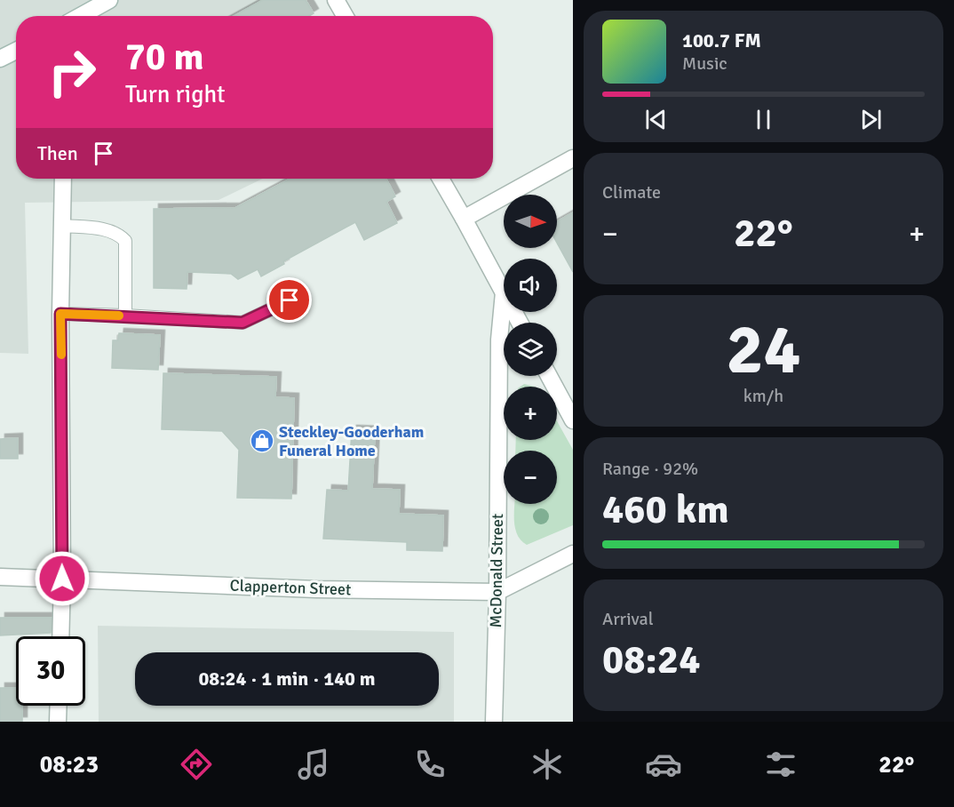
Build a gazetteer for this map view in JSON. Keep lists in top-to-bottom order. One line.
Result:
{"streets":{"street":["McDonald Street","Clapperton Street"]},"crossings":[["McDonald Street","Clapperton Street"]],"places":{"shop":["Steckley-Gooderham Funeral Home"]},"north":"right","page":{"turn":["70 m","Turn right"],"song":["100.7 FM","Music"],"then":"Then","tile":["Climate",["24","km/h"],["Range · 92%","460 km"],["Arrival","08:24"]],"map_buttons":["+","−"],"heat":["−","22°","+"],"limit":"30","trip":"08:24 · 1 min · 140 m","tabs":["08:23","22°"]}}
